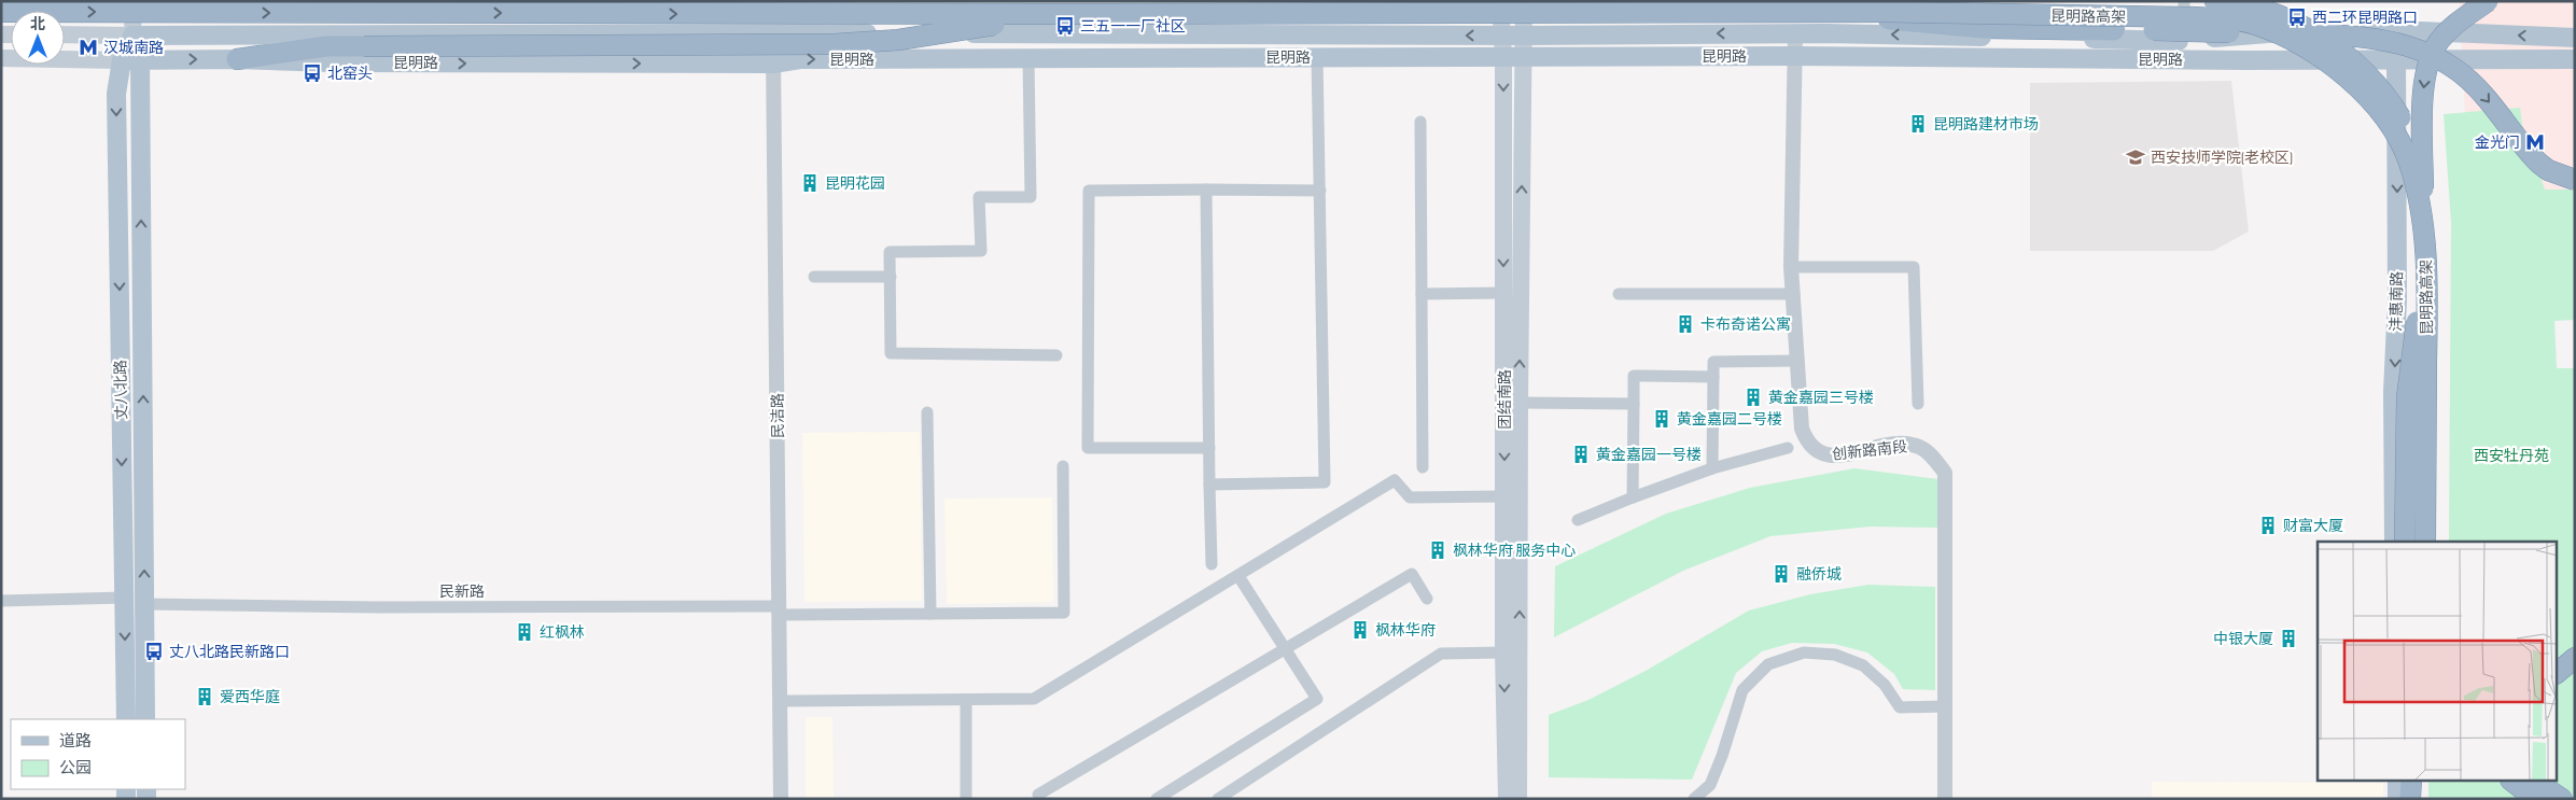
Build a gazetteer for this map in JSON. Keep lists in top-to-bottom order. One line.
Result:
{"streets":{"highway":["昆明路高架"],"main road":["昆明路","沣惠南路","丈八北路","团结南路"],"street":["民洁路","创新路南段","民新路"]},"crossings":[["昆明路","沣惠南路"],["昆明路","丈八北路"],["昆明路","团结南路"],["昆明路","民洁路"],["昆明路","创新路南段"],["丈八北路","民新路"],["民洁路","民新路"]],"one_way":["沣惠南路"],"parks":["西安牡丹苑"],"places":{"bus stop":["西二环昆明路口","三五一一厂社区","北窑头","丈八北路民新路口"],"metro station":["汉城南路","金光门"],"building":["昆明路建材市场","昆明花园","卡布奇诺公寓","黄金嘉园三号楼","黄金嘉园二号楼","黄金嘉园一号楼","财富大厦","枫林华府 服务中心","融侨城","枫林华府","红枫林","中银大厦","爱西华庭"],"school or university":["西安技师学院(老校区)"]},"legend":["道路","公园"],"north":"top"}
